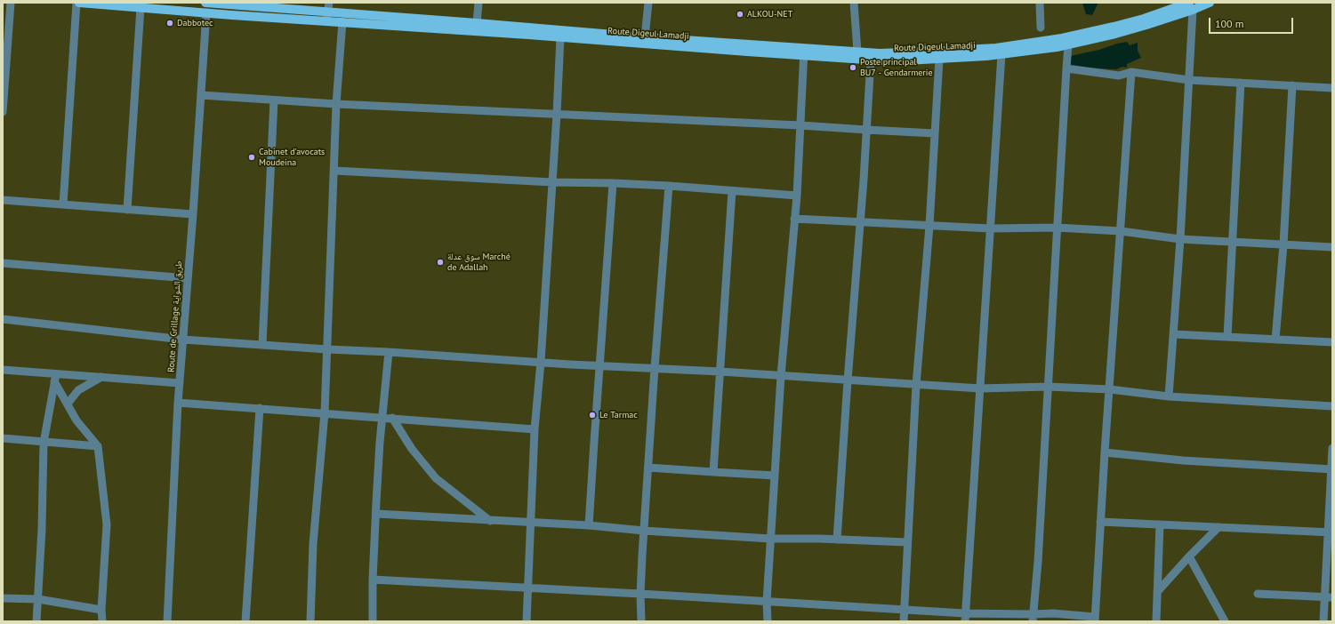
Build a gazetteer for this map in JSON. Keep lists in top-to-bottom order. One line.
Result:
{"streets":{"main road":["Route Digeul Lamadji"],"street":["Route de Grillage طريق الشواية"]},"crossings":[["Route Digeul Lamadji","Route de Grillage طريق الشواية"]],"places":["ALKOU-NET","Dabbotec","Poste principal BU7 - Gendarmerie","Cabinet d'avocats Moudeina","سوق عدلة Marché de Adallah","Le Tarmac"],"scale_bar":"100 m"}
